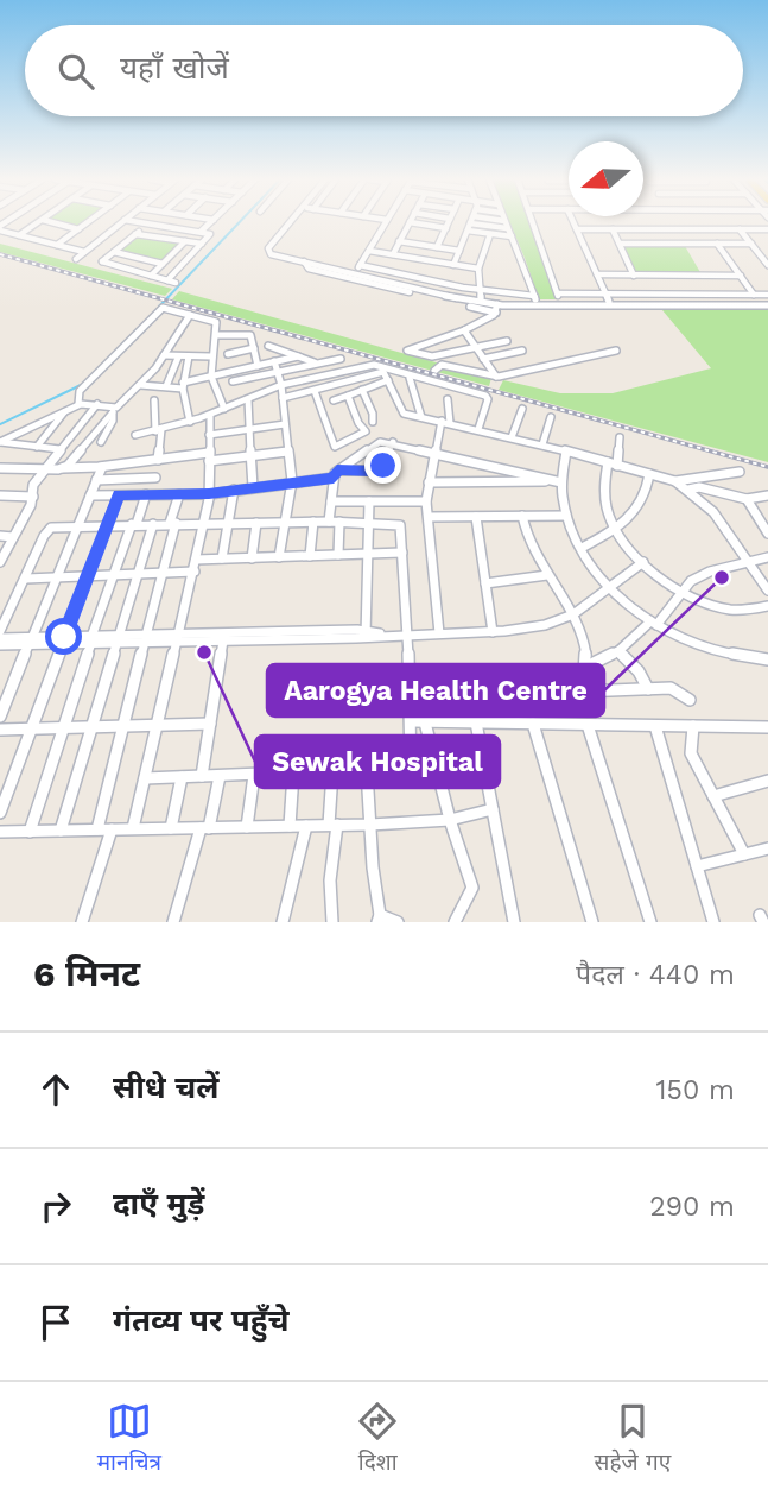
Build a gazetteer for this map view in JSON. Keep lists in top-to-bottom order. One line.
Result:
{"places":["Aarogya Health Centre","Sewak Hospital"],"north":"left","page":{"search":"यहाँ खोजें","heading":["6 मिनट","पैदल · 440 m"],"list":[["सीधे चलें","150 m"],["दाएँ मुड़ें","290 m"],"गंतव्य पर पहुँचे"],"nav":["मानचित्र","दिशा","सहेजे गए"]}}
